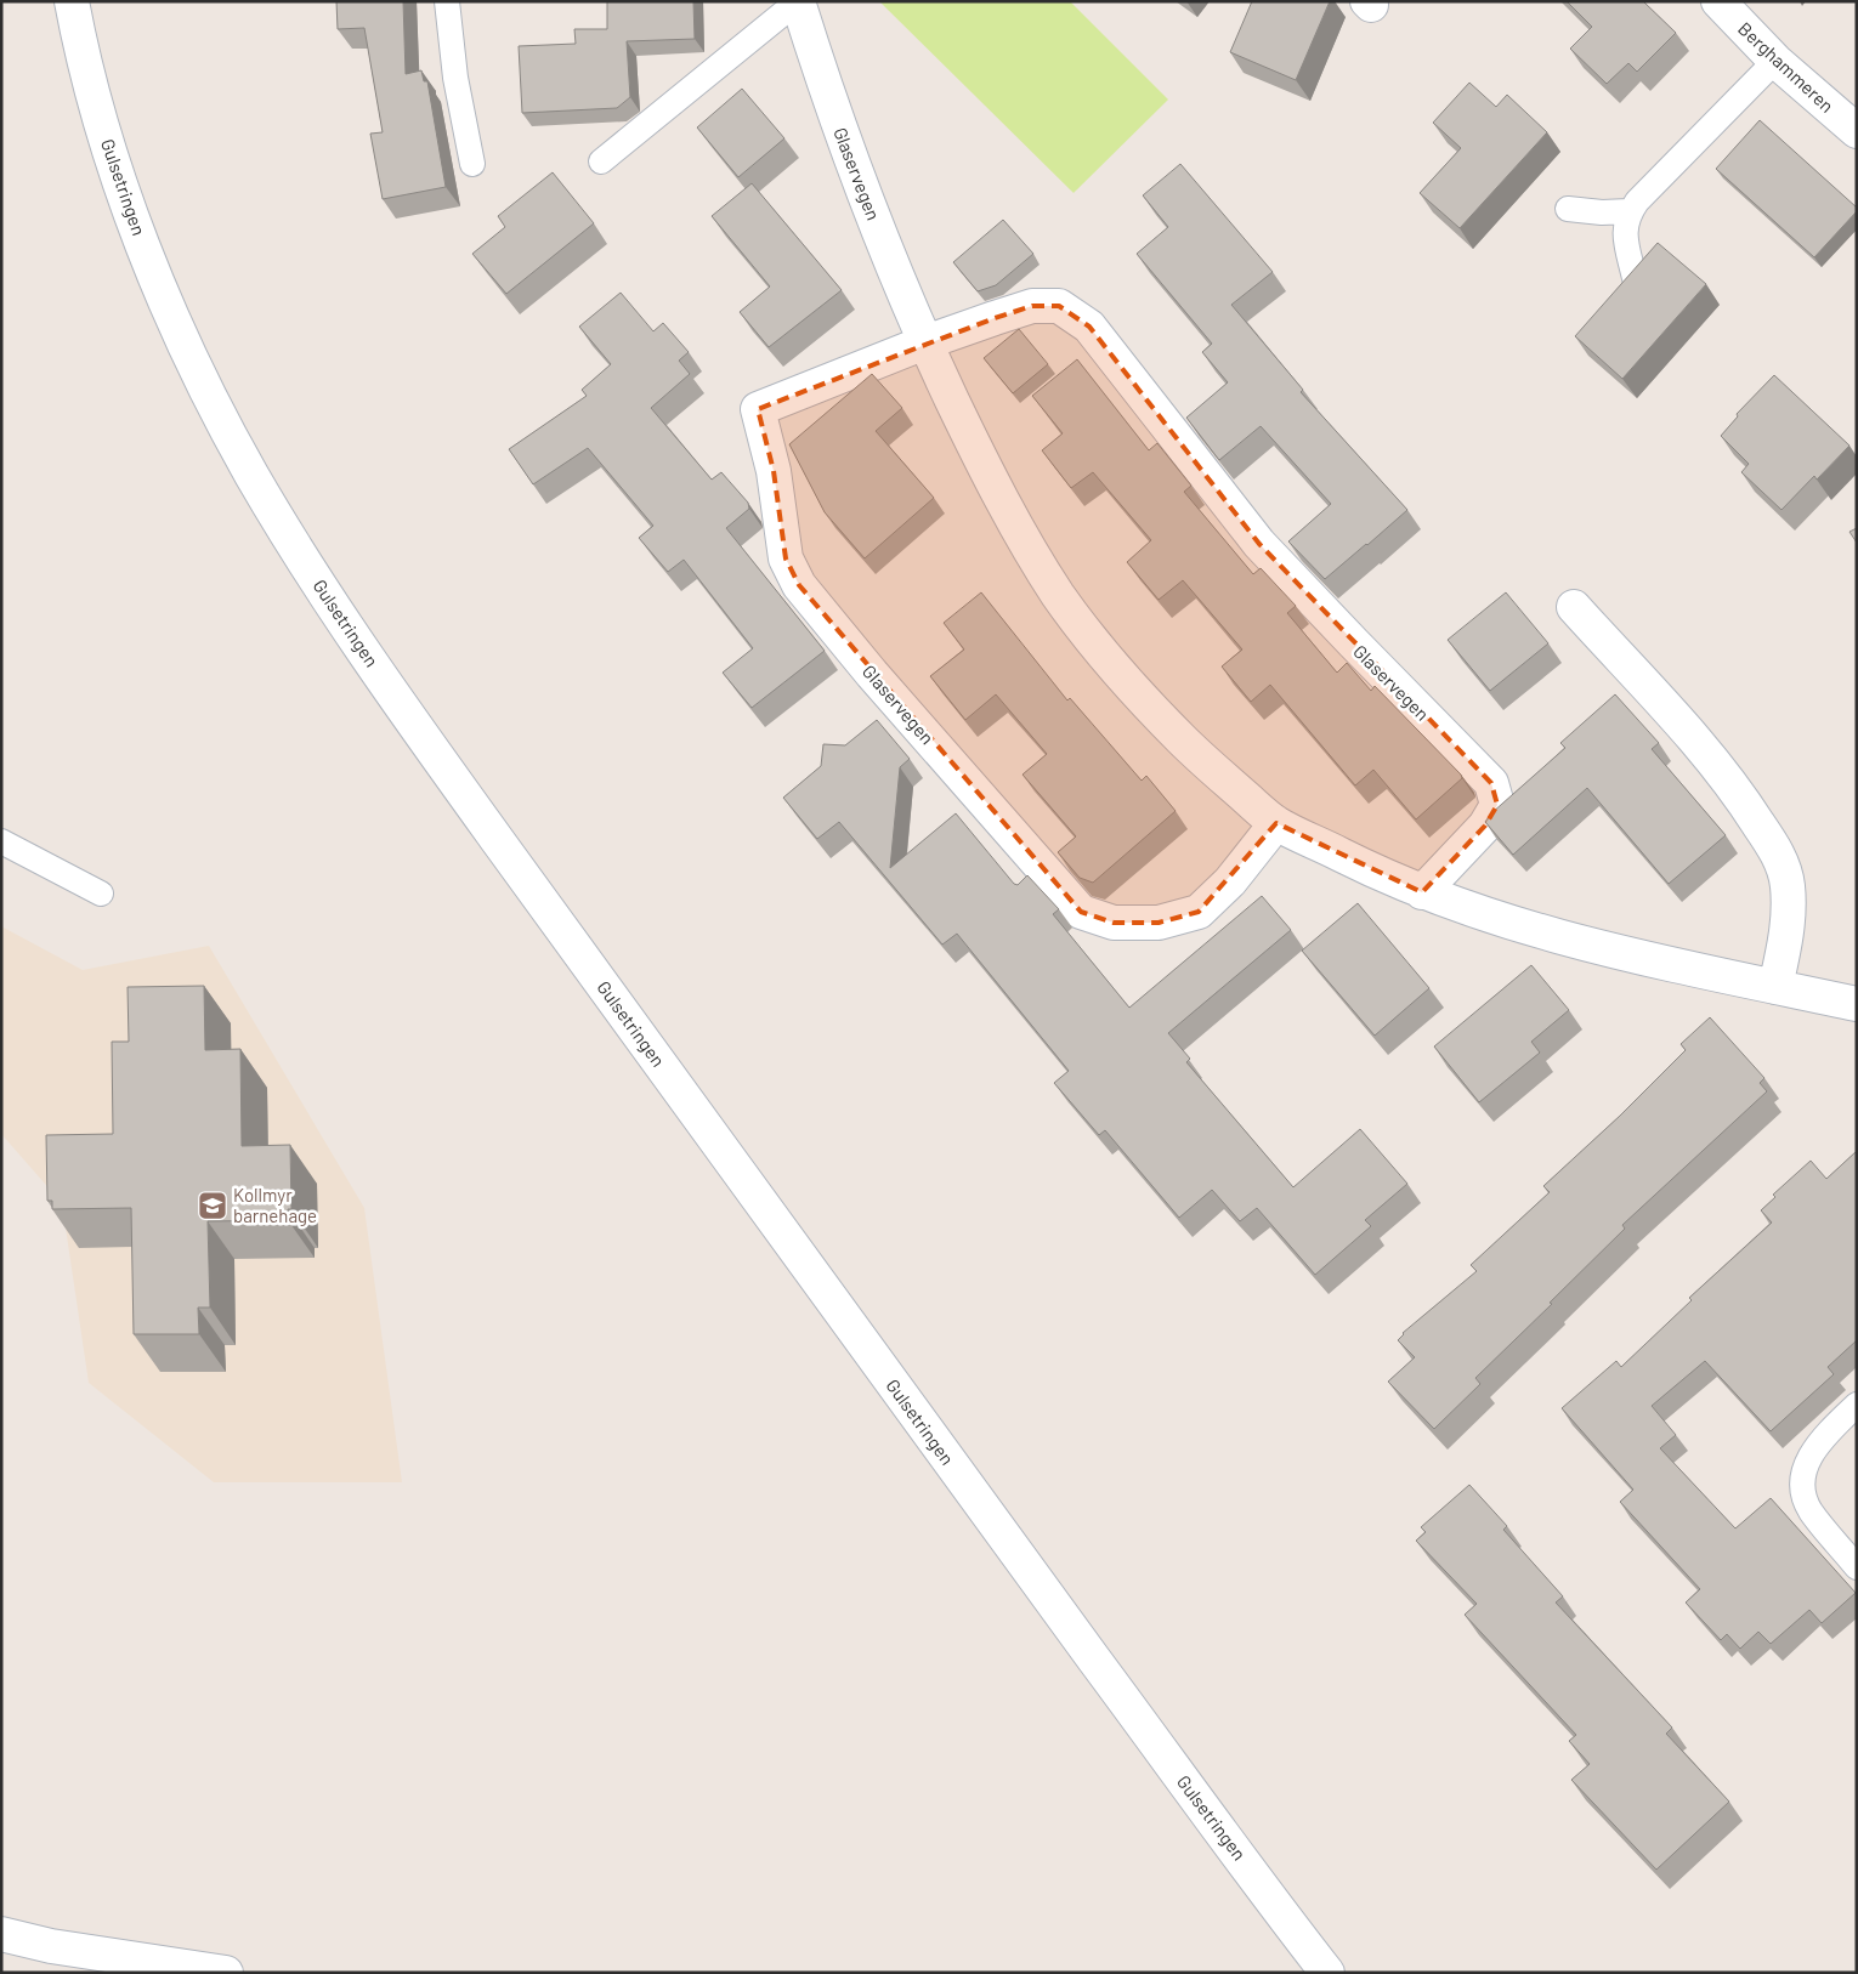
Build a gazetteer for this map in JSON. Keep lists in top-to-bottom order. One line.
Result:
{"streets":{"street":["Berghammeren","Glaservegen","Gulsetringen"]},"places":{"school or university":["Kollmyr barnehage"]}}
